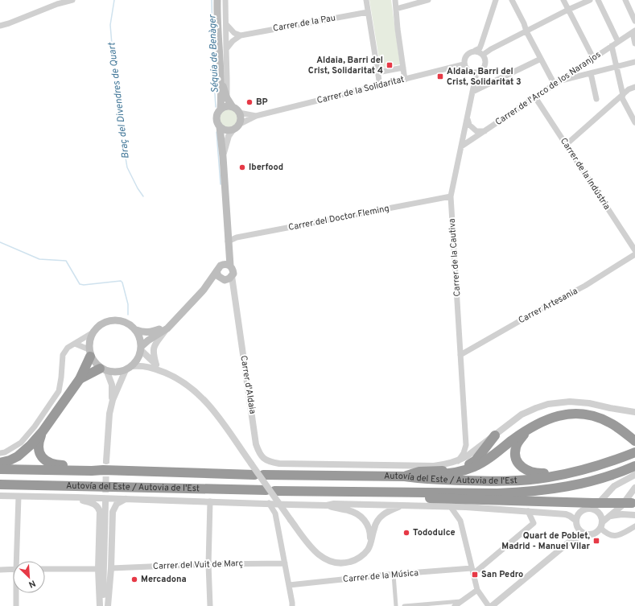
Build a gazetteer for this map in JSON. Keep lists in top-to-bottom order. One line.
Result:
{"streets":{"highway":["Autovía del Este / Autovia de l'Est"],"street":["Carrer de la Pau","Carrer de l'Arco de los Naranjos","Carrer de la Solidaritat","Carrer de la Indústria","Carrer del Doctor Fleming","Carrer de la Cautiva","Carrer Artesania","Carrer d'Aldaia","Carrer del Vuit de Març","Carrer de la Música"]},"crossings":[["Carrer de l'Arco de los Naranjos","Carrer de la Indústria"],["Carrer de l'Arco de los Naranjos","Carrer de la Cautiva"],["Carrer de la Solidaritat","Carrer de la Cautiva"],["Carrer del Doctor Fleming","Carrer de la Cautiva"],["Carrer de la Cautiva","Carrer Artesania"]],"water":["Séquia de Benàger","Braç del Divendres de Quart"],"places":{"transit":["Aldaia, Barri del Crist, Solidaritat 4","Aldaia, Barri del Crist, Solidaritat 3","Quart de Poblet, Madrid - Manuel Vilar","San Pedro"],"other":["BP","Iberfood","Tododulce","Mercadona"]},"north":"bottom right"}
